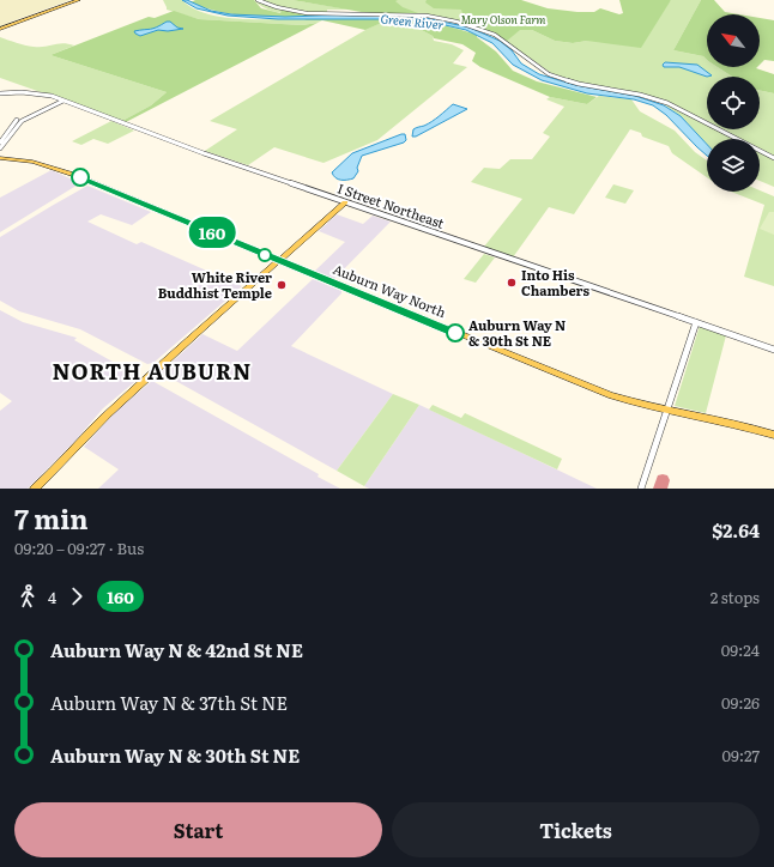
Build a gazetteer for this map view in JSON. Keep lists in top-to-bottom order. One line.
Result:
{"streets":{"main road":["Auburn Way North"],"street":["I Street Northeast"]},"districts":["NORTH AUBURN"],"water":["Green River"],"parks":["Mary Olson Farm"],"places":["Into His Chambers","White River Buddhist Temple","Auburn Way N & 30th St NE"],"lines":["bus line 160"],"north":"top left","page":{"on_map":"160","heading":["7 min","09:20 – 09:27 · Bus","$2.64"],"legs":["4","160","2 stops"],"list":[{"name":"Auburn Way N & 42nd St NE","value":"09:24"},{"name":"Auburn Way N & 37th St NE","value":"09:26"},{"name":"Auburn Way N & 30th St NE","value":"09:27"}],"buttons":["Start","Tickets"]}}
